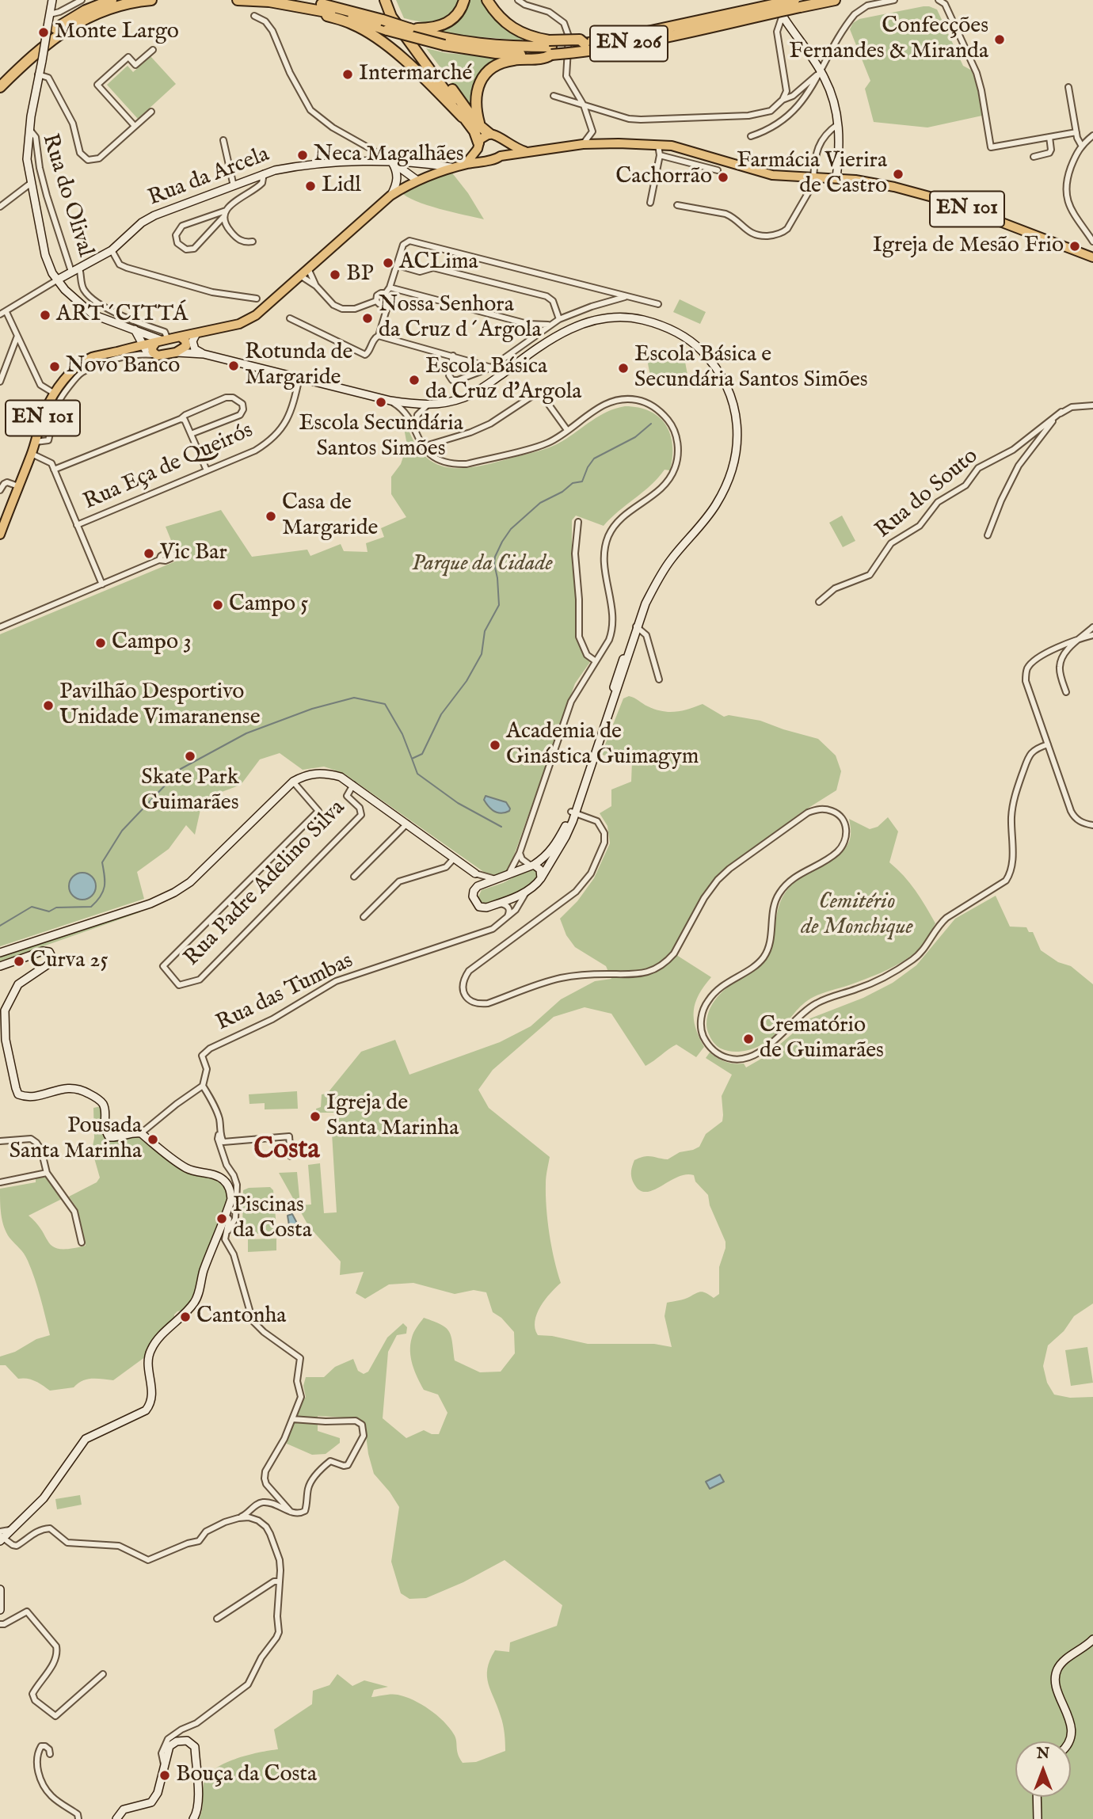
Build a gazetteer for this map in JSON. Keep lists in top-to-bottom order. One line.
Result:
{"streets":{"highway":["EN 206"],"main road":["EN 101"],"street":["Rua da Arcela","Rua do Olival","Rua Eça de Queirós","Rua do Souto","Rua Padre Adelino Silva","Rua das Tumbas"]},"crossings":[["Rua da Arcela","Rua do Olival"],["Rua da Arcela","EN 101"],["Rua do Olival","EN 101"]],"districts":["Costa"],"parks":["Parque da Cidade","Cemitério de Monchique"],"places":["Monte Largo","Confecções Fernandes & Miranda","Intermarché","Neca Magalhães","Farmácia Vierira de Castro","Cachorrão","Lidl","Igreja de Mesão Frio","ACLima","BP","ART´CITTÁ","Nossa Senhora da Cruz d´Argola","Rotunda de Margaride","Novo Banco","Escola Básica e Secundária Santos Simões","Escola Básica da Cruz d'Argola","Escola Secundária Santos Simões","Casa de Margaride","Vic Bar","Campo 5","Campo 3","Pavilhão Desportivo Unidade Vimaranense","Academia de Ginástica Guimagym","Skate Park Guimarães","Curva 25","Crematório de Guimarães","Igreja de Santa Marinha","Pousada Santa Marinha","Piscinas da Costa","Cantonha","Bouça da Costa"],"north":"top"}
